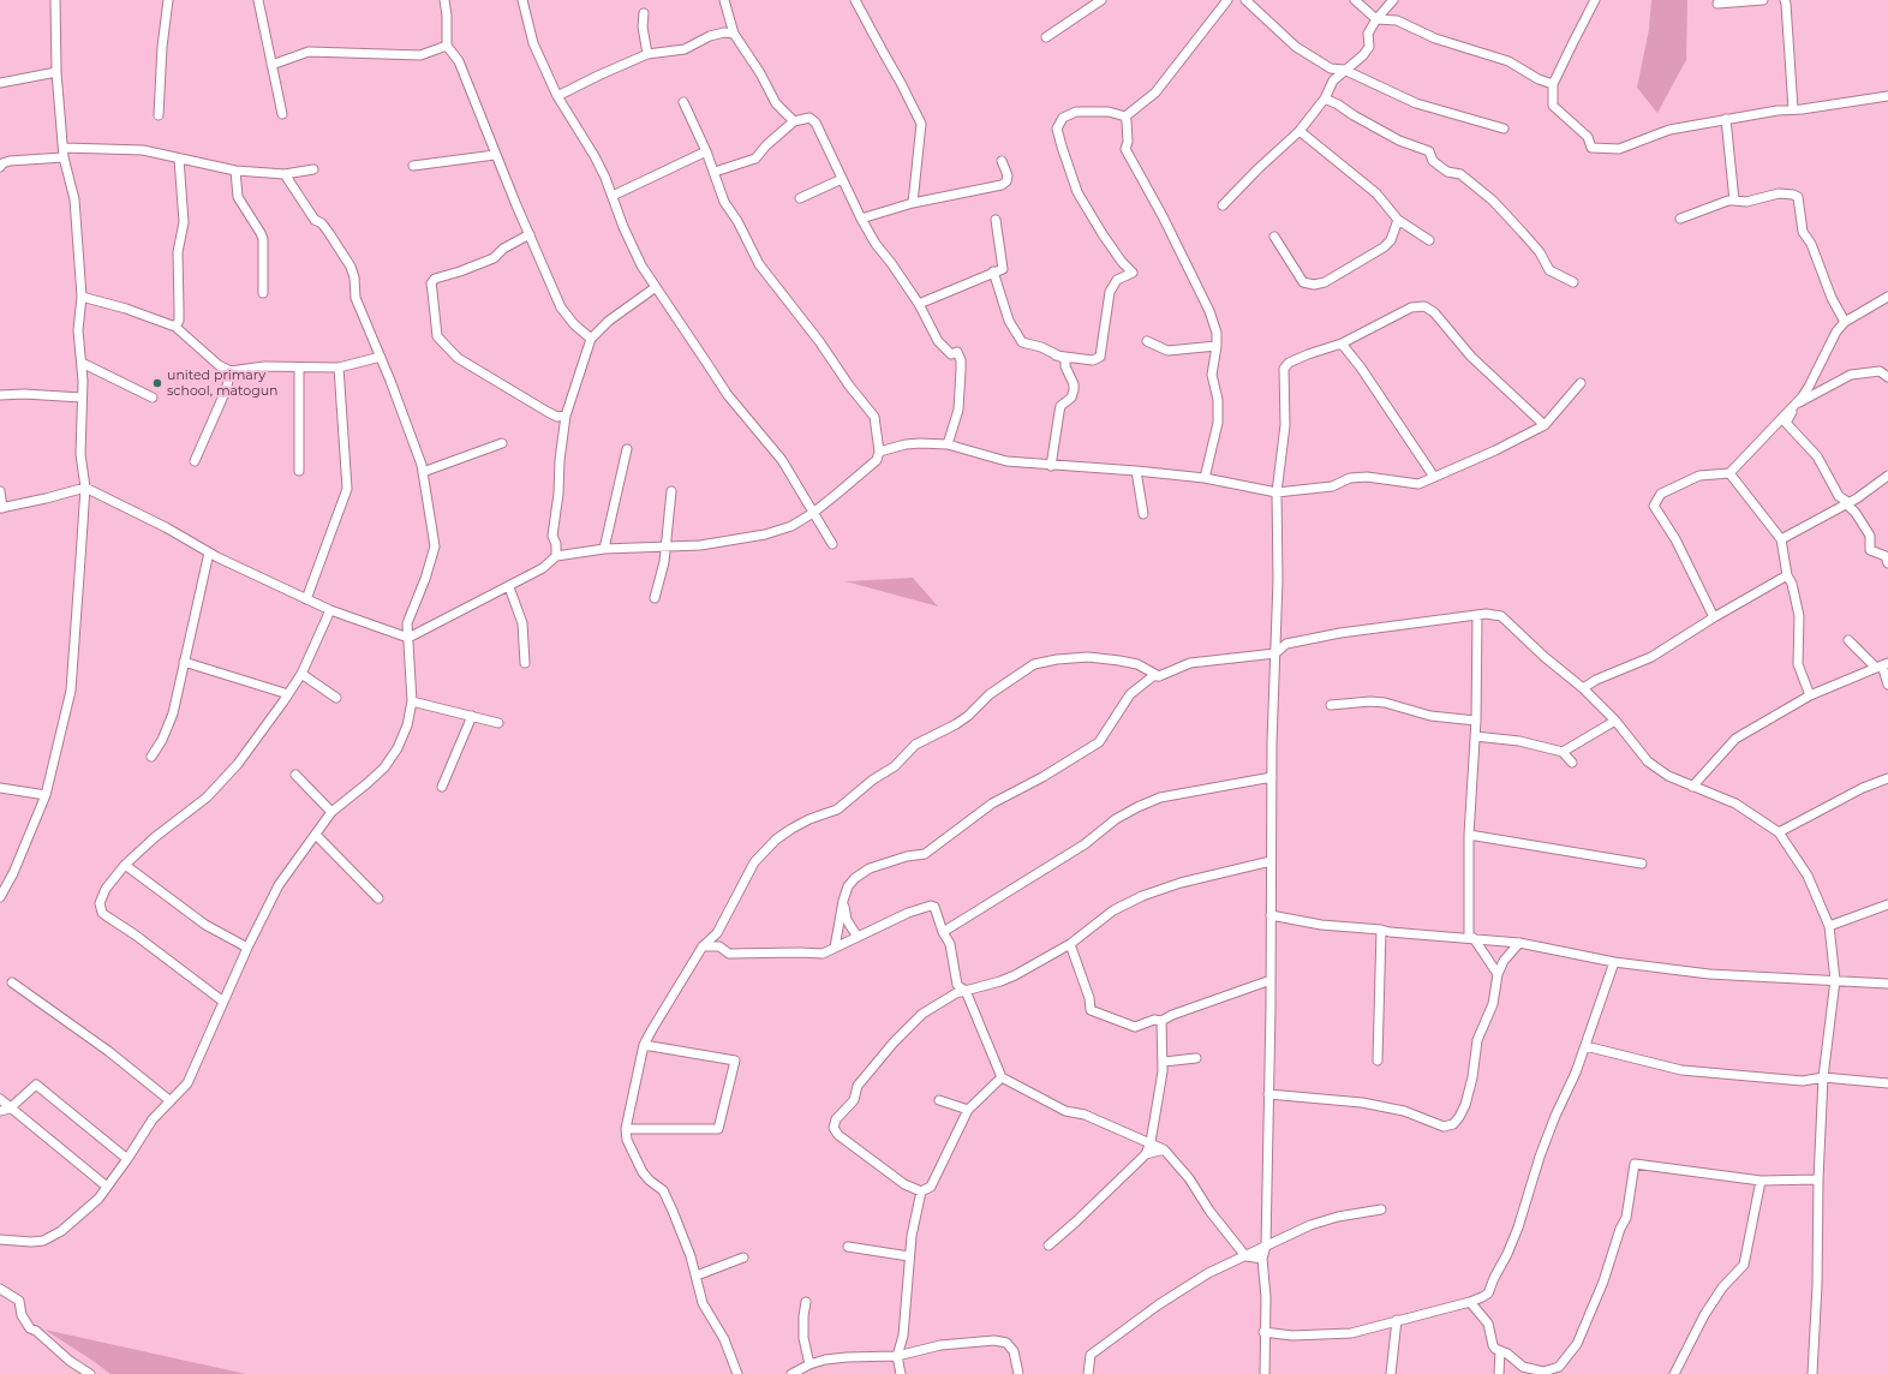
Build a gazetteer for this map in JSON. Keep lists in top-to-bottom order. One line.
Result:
{"places":["united primary school, matogun"]}
